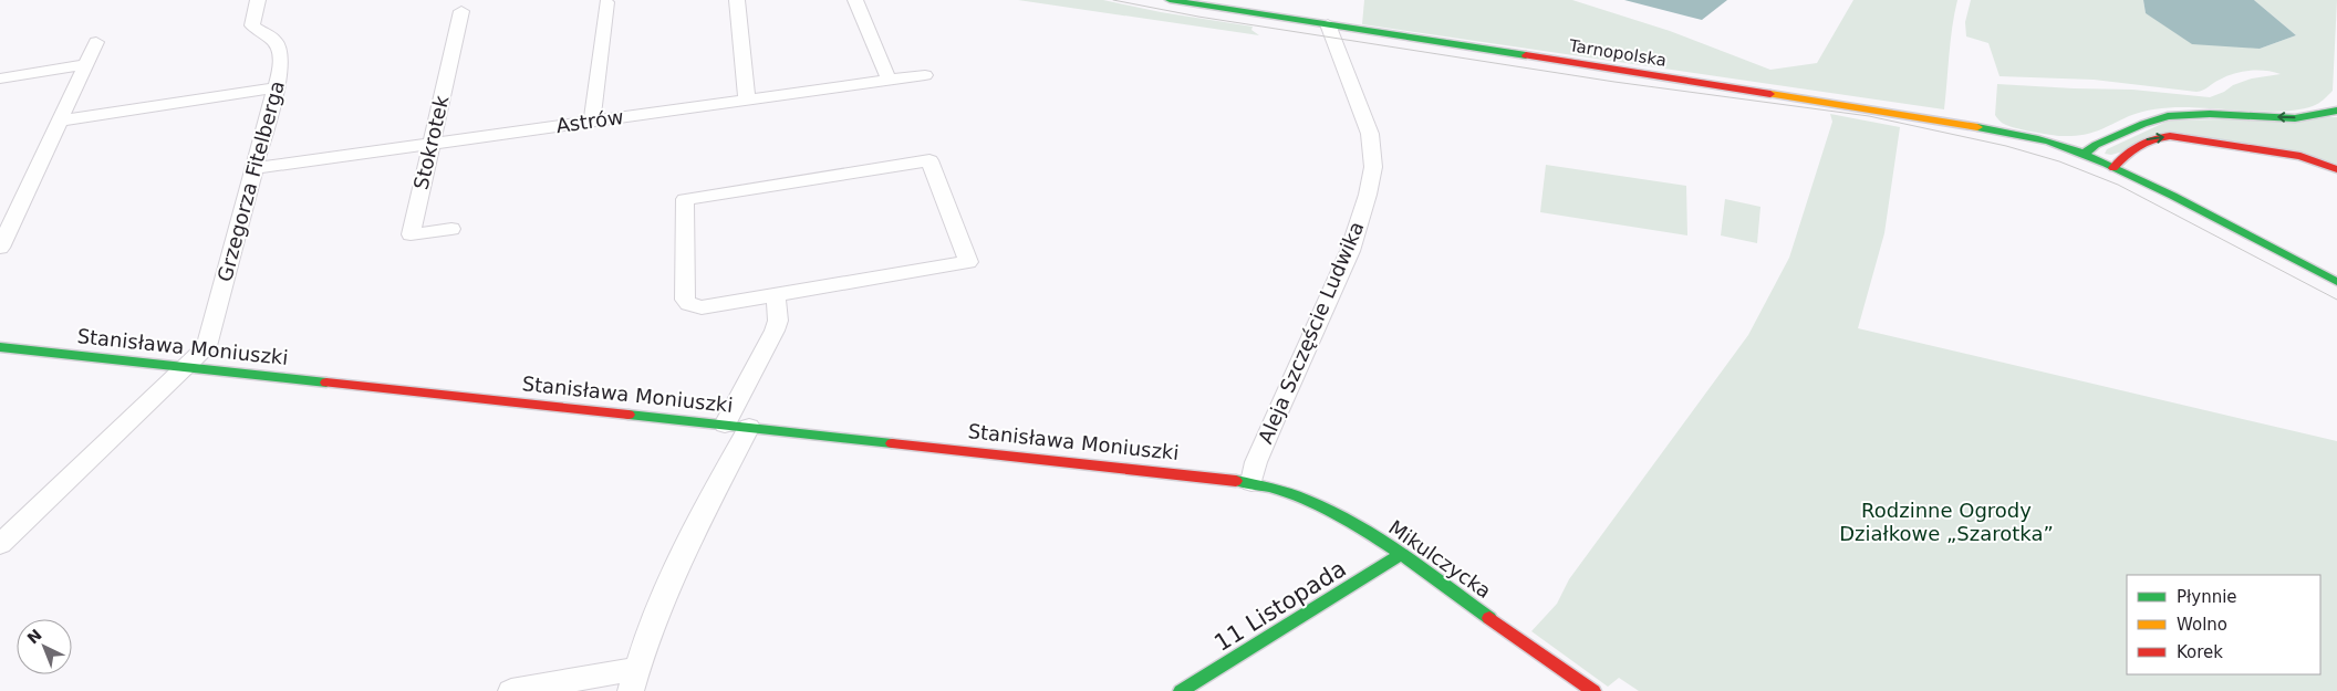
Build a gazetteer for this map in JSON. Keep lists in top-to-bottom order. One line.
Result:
{"streets":{"main road":["Tarnopolska","Stanisława Moniuszki","Mikulczycka","11 Listopada"],"street":["Astrów","Stokrotek","Grzegorza Fitelberga","Aleja Szczęście Ludwika"]},"crossings":[["Tarnopolska","Aleja Szczęście Ludwika"],["Astrów","Stokrotek"],["Astrów","Grzegorza Fitelberga"],["Grzegorza Fitelberga","Stanisława Moniuszki"],["Aleja Szczęście Ludwika","Stanisława Moniuszki"],["Aleja Szczęście Ludwika","Mikulczycka"],["Stanisława Moniuszki","Mikulczycka"],["Mikulczycka","11 Listopada"]],"parks":["Rodzinne Ogrody Działkowe „Szarotka”"],"legend":["Płynnie","Wolno","Korek"],"north":"top left"}
